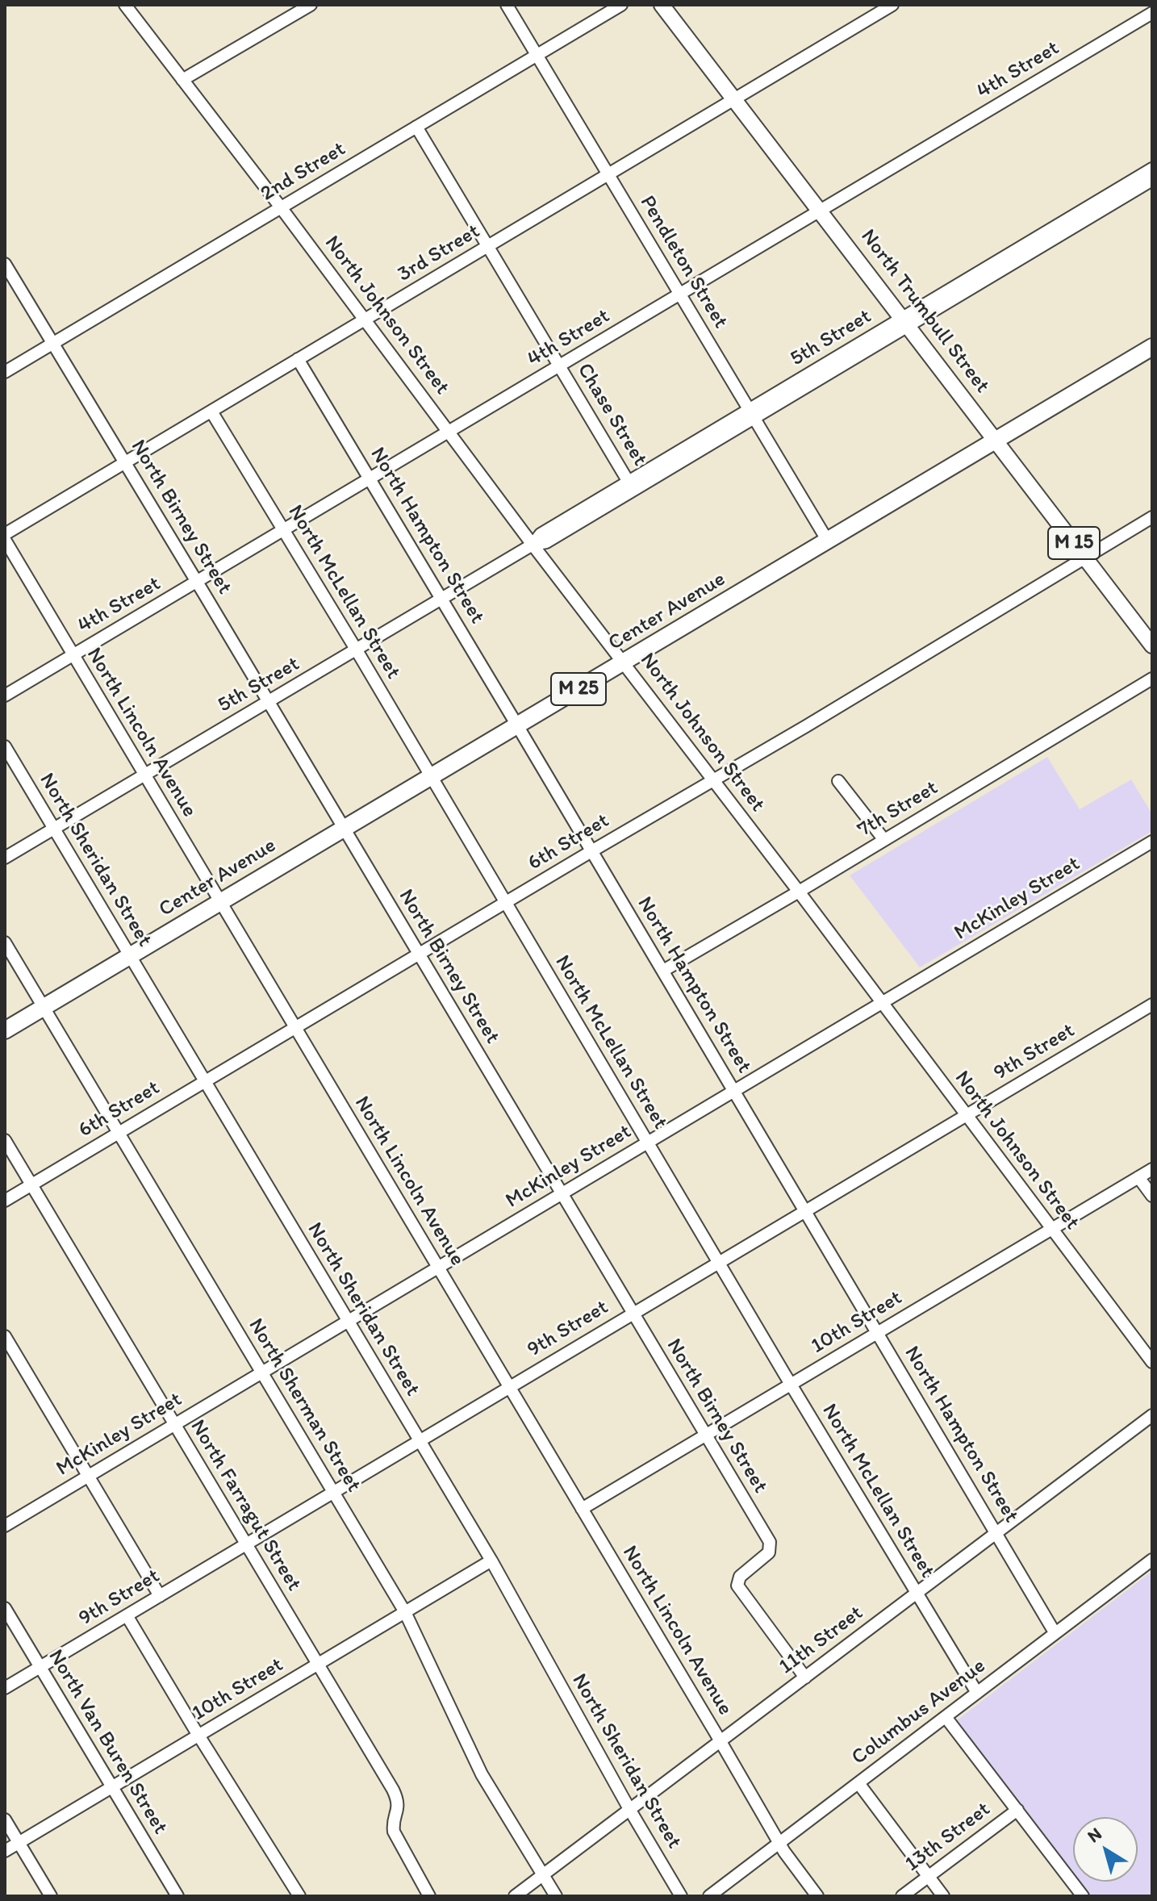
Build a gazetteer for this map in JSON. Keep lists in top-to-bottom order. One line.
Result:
{"streets":{"highway":["Center Avenue","M 25"],"main road":["North Trumbull Street","M 15"],"street":["4th Street","2nd Street","3rd Street","Pendleton Street","North Johnson Street","5th Street","Chase Street","North Birney Street","North Hampton Street","North McLellan Street","North Lincoln Avenue","7th Street","6th Street","North Sheridan Street","McKinley Street","9th Street","10th Street","North Sherman Street","North Farragut Street","11th Street","Columbus Avenue","North Van Buren Street","13th Street"]},"crossings":[["4th Street","Pendleton Street"],["4th Street","North Trumbull Street"],["4th Street","North Johnson Street"],["4th Street","Chase Street"],["4th Street","North Birney Street"],["4th Street","North Hampton Street"],["4th Street","North McLellan Street"],["4th Street","North Lincoln Avenue"],["2nd Street","Pendleton Street"],["2nd Street","North Johnson Street"],["2nd Street","Chase Street"],["2nd Street","North Birney Street"],["3rd Street","Pendleton Street"],["3rd Street","North Trumbull Street"],["3rd Street","North Johnson Street"],["3rd Street","Chase Street"],["3rd Street","North Birney Street"],["3rd Street","North Hampton Street"],["3rd Street","North McLellan Street"],["Pendleton Street","5th Street"],["Pendleton Street","Center Avenue"],["North Trumbull Street","5th Street"],["North Trumbull Street","Center Avenue"],["North Trumbull Street","6th Street"],["North Johnson Street","5th Street"],["North Johnson Street","Center Avenue"],["North Johnson Street","7th Street"],["North Johnson Street","6th Street"],["North Johnson Street","McKinley Street"],["North Johnson Street","9th Street"],["North Johnson Street","10th Street"],["5th Street","Chase Street"],["5th Street","North Birney Street"],["5th Street","North Hampton Street"],["5th Street","North McLellan Street"],["5th Street","North Lincoln Avenue"],["5th Street","North Sheridan Street"],["North Birney Street","Center Avenue"],["North Birney Street","6th Street"],["North Birney Street","McKinley Street"],["North Birney Street","9th Street"],["North Birney Street","10th Street"],["North Birney Street","11th Street"],["North Hampton Street","Center Avenue"],["North Hampton Street","7th Street"],["North Hampton Street","6th Street"],["North Hampton Street","McKinley Street"],["North Hampton Street","9th Street"],["North Hampton Street","10th Street"],["North Hampton Street","11th Street"],["North Hampton Street","Columbus Avenue"],["North McLellan Street","Center Avenue"],["North McLellan Street","6th Street"],["North McLellan Street","McKinley Street"],["North McLellan Street","9th Street"],["North McLellan Street","10th Street"],["North McLellan Street","11th Street"],["North McLellan Street","Columbus Avenue"],["Center Avenue","North Lincoln Avenue"],["Center Avenue","North Sheridan Street"],["Center Avenue","North Sherman Street"],["North Lincoln Avenue","6th Street"],["North Lincoln Avenue","McKinley Street"],["North Lincoln Avenue","9th Street"],["North Lincoln Avenue","10th Street"],["North Lincoln Avenue","11th Street"],["North Lincoln Avenue","Columbus Avenue"],["6th Street","North Sheridan Street"],["6th Street","North Sherman Street"],["6th Street","North Farragut Street"],["North Sheridan Street","McKinley Street"],["North Sheridan Street","9th Street"],["North Sheridan Street","10th Street"],["North Sheridan Street","11th Street"],["McKinley Street","North Sherman Street"],["McKinley Street","North Farragut Street"],["9th Street","North Sherman Street"],["9th Street","North Farragut Street"],["9th Street","North Van Buren Street"],["10th Street","North Sherman Street"],["10th Street","North Farragut Street"],["10th Street","North Van Buren Street"],["North Sherman Street","11th Street"]],"north":"top left"}
